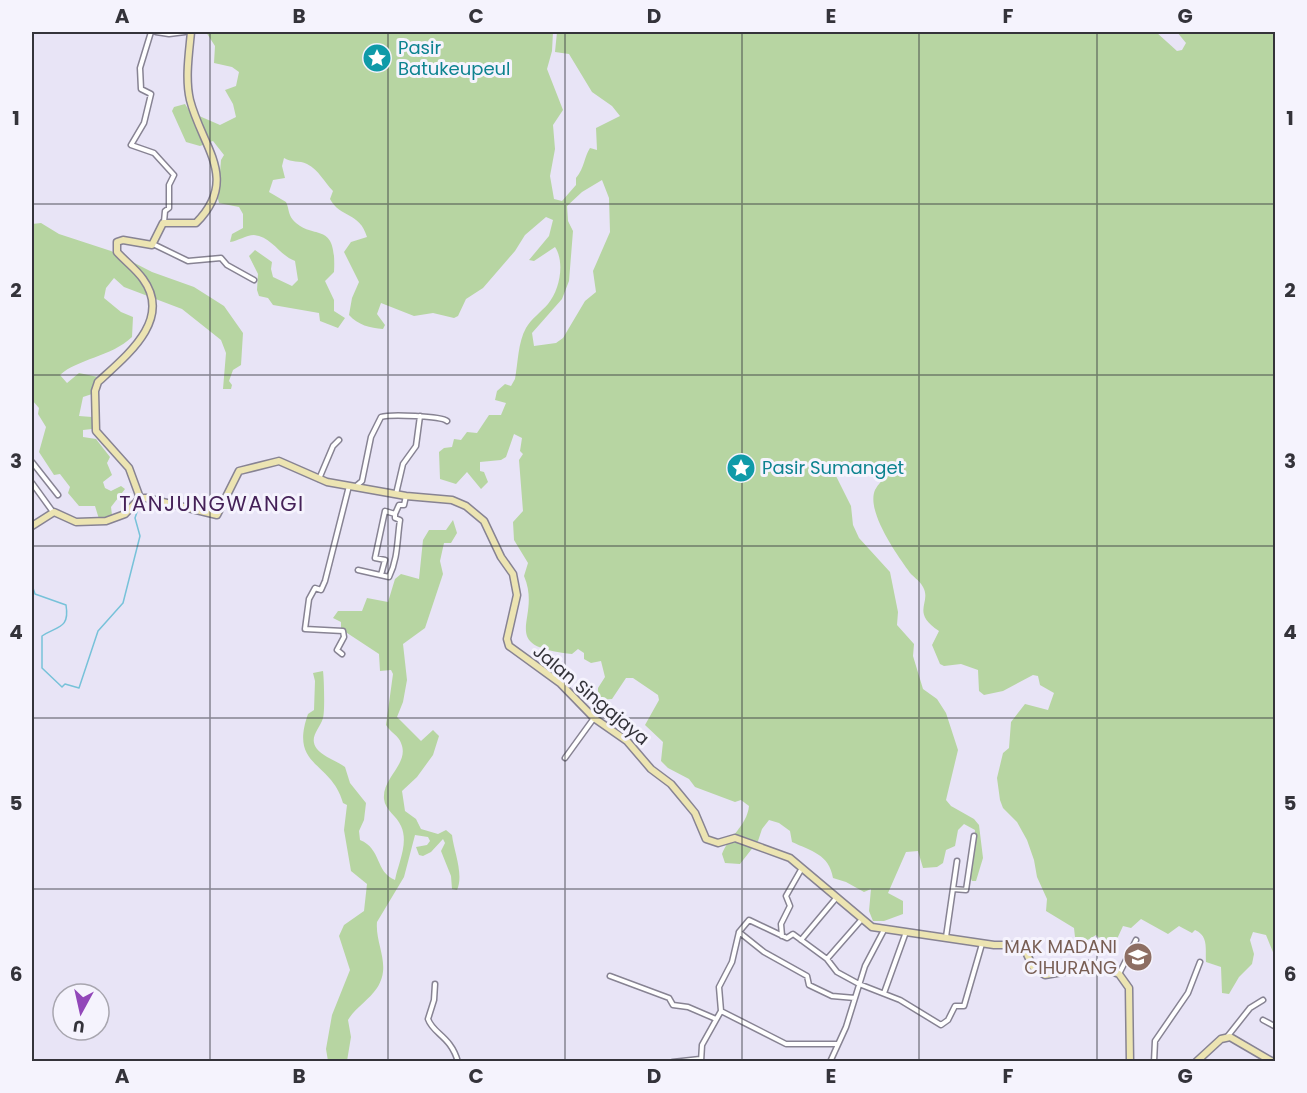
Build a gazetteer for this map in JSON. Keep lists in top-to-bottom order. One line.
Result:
{"streets":{"street":["Jalan Singajaya"]},"districts":["TANJUNGWANGI"],"places":{"place":["Pasir Batukeupeul","Pasir Sumanget"],"school or university":["MAK MADANI CIHURANG"]},"north":"bottom","grid":{"columns":["A","B","C","D","E","F","G"],"rows":["1","2","3","4","5","6"]}}
